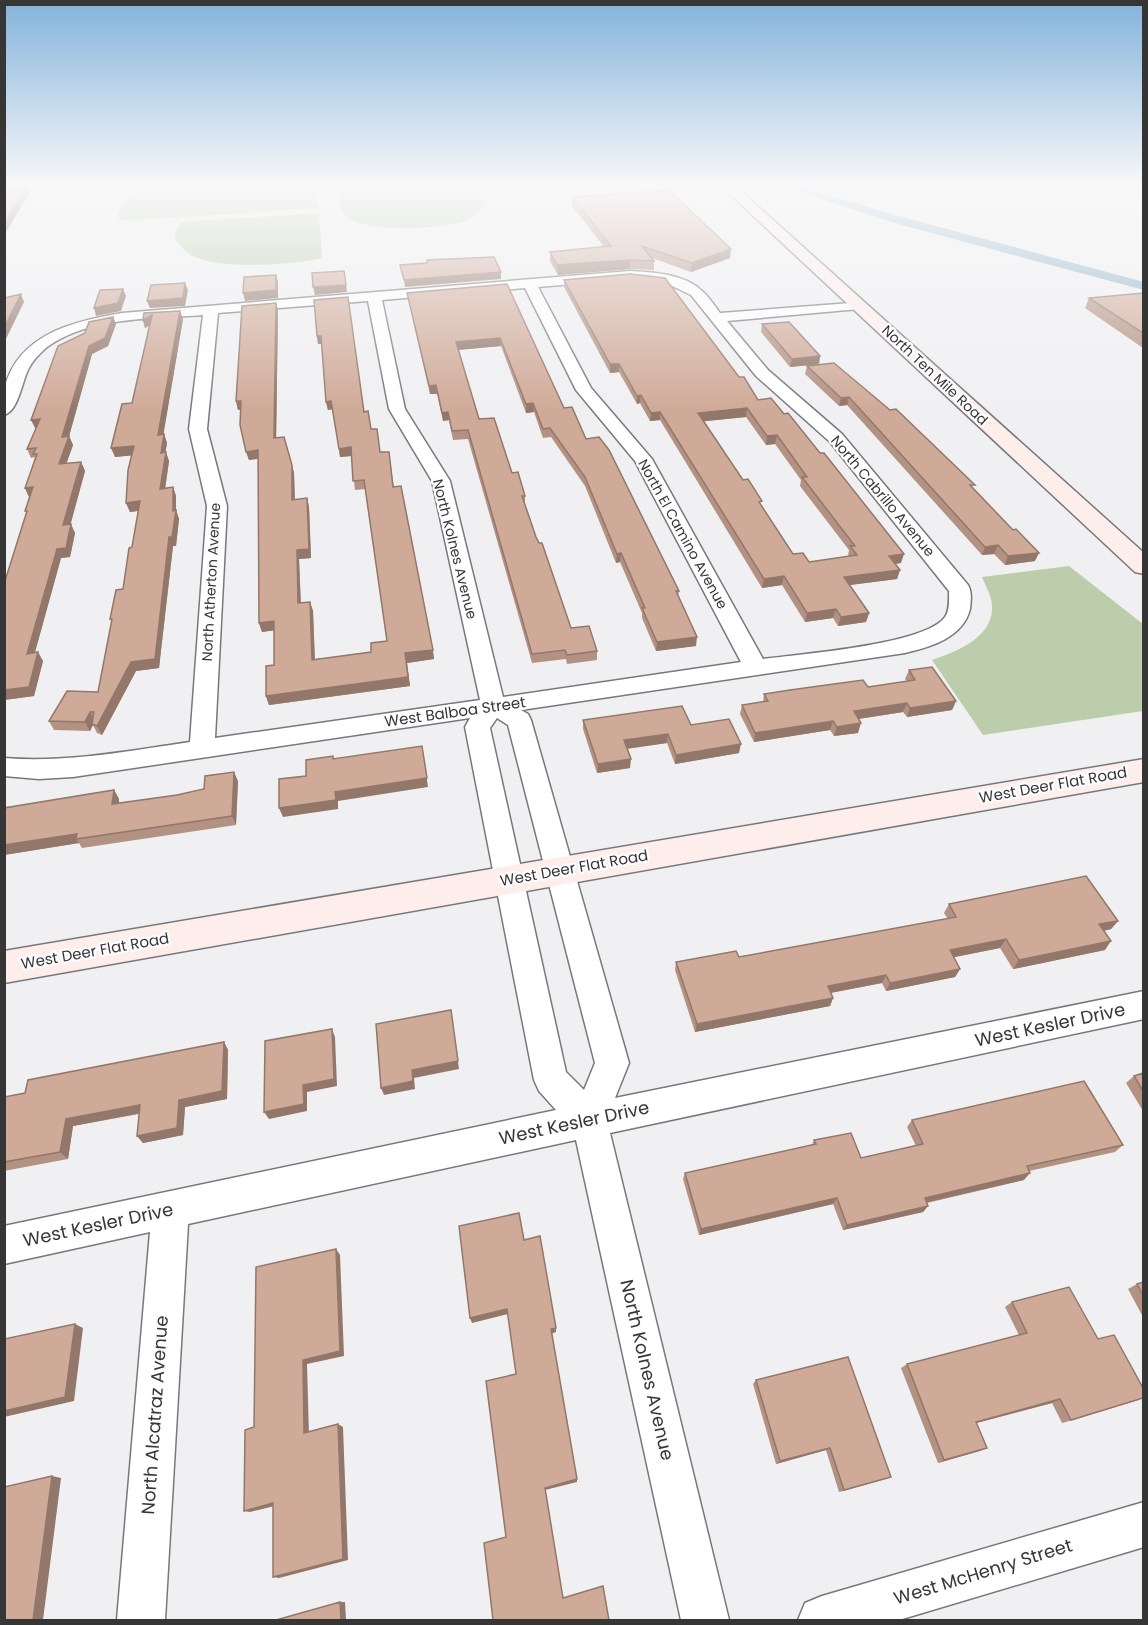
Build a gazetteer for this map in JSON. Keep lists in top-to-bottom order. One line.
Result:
{"streets":{"main road":["North Ten Mile Road","West Deer Flat Road"],"street":["North Cabrillo Avenue","North El Camino Avenue","North Kolnes Avenue","North Atherton Avenue","West Balboa Street","West Kesler Drive","North Alcatraz Avenue","West McHenry Street"]},"crossings":[["North Cabrillo Avenue","North El Camino Avenue"],["North Cabrillo Avenue","North Kolnes Avenue"],["North Cabrillo Avenue","North Atherton Avenue"],["North Cabrillo Avenue","West Balboa Street"],["North El Camino Avenue","West Balboa Street"],["North Kolnes Avenue","West Balboa Street"],["North Kolnes Avenue","West Kesler Drive"],["North Atherton Avenue","West Balboa Street"],["West Kesler Drive","North Alcatraz Avenue"]]}
